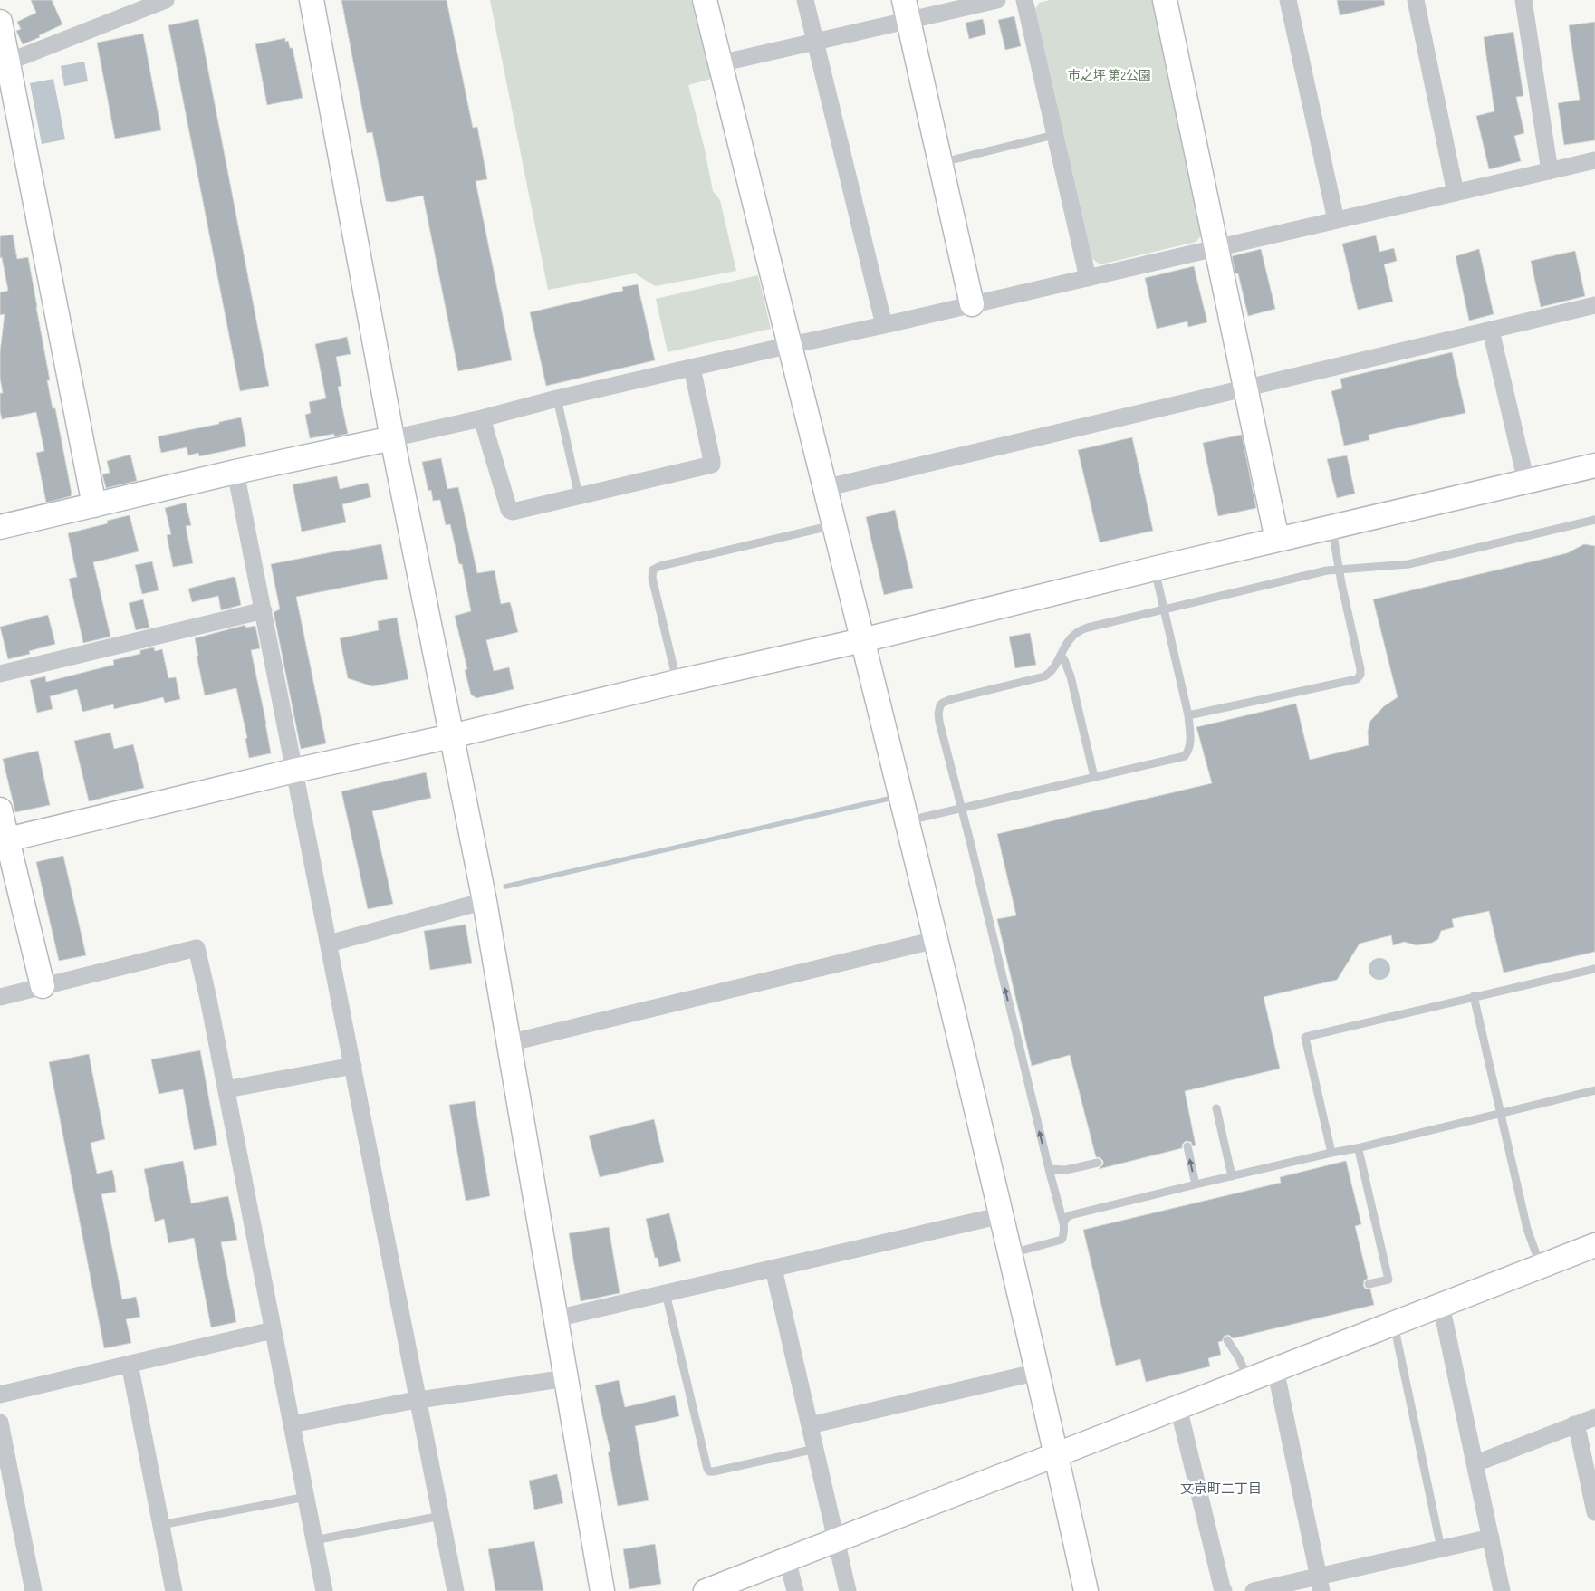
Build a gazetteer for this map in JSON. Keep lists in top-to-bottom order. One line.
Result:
{"districts":["文京町二丁目"],"parks":["市之坪 第2公園"]}
